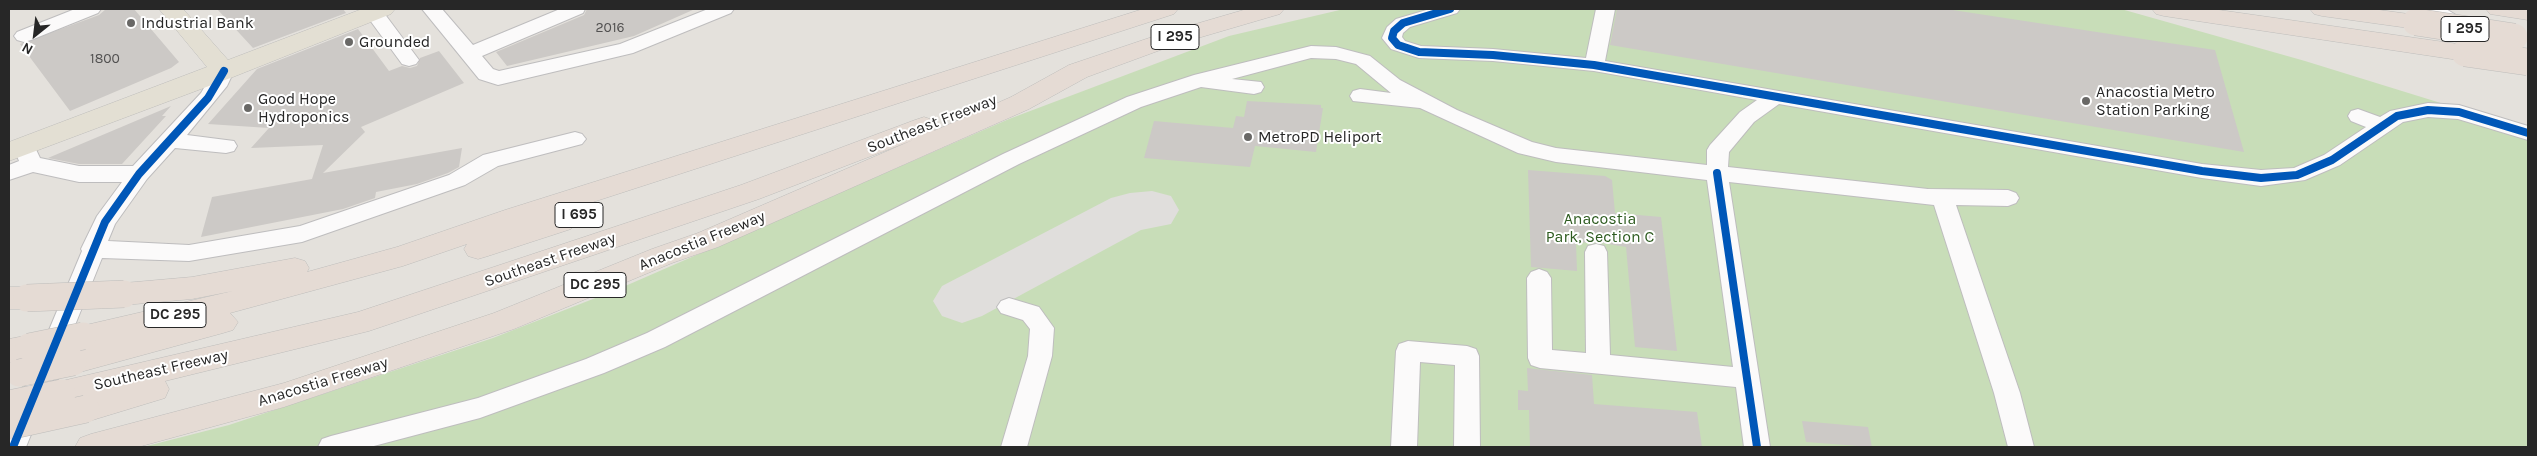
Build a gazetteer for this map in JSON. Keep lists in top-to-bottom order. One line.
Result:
{"streets":{"highway":["I 295","Southeast Freeway","I 695","Anacostia Freeway","DC 295"]},"crossings":[["I 295","Southeast Freeway"],["I 295","DC 295"],["Southeast Freeway","Anacostia Freeway"],["Southeast Freeway","DC 295"]],"parks":["Anacostia Park, Section C"],"places":["Industrial Bank","Grounded","Anacostia Metro Station Parking","Good Hope Hydroponics","MetroPD Heliport"],"house_numbers":["2016","1800"],"north":"bottom left"}
